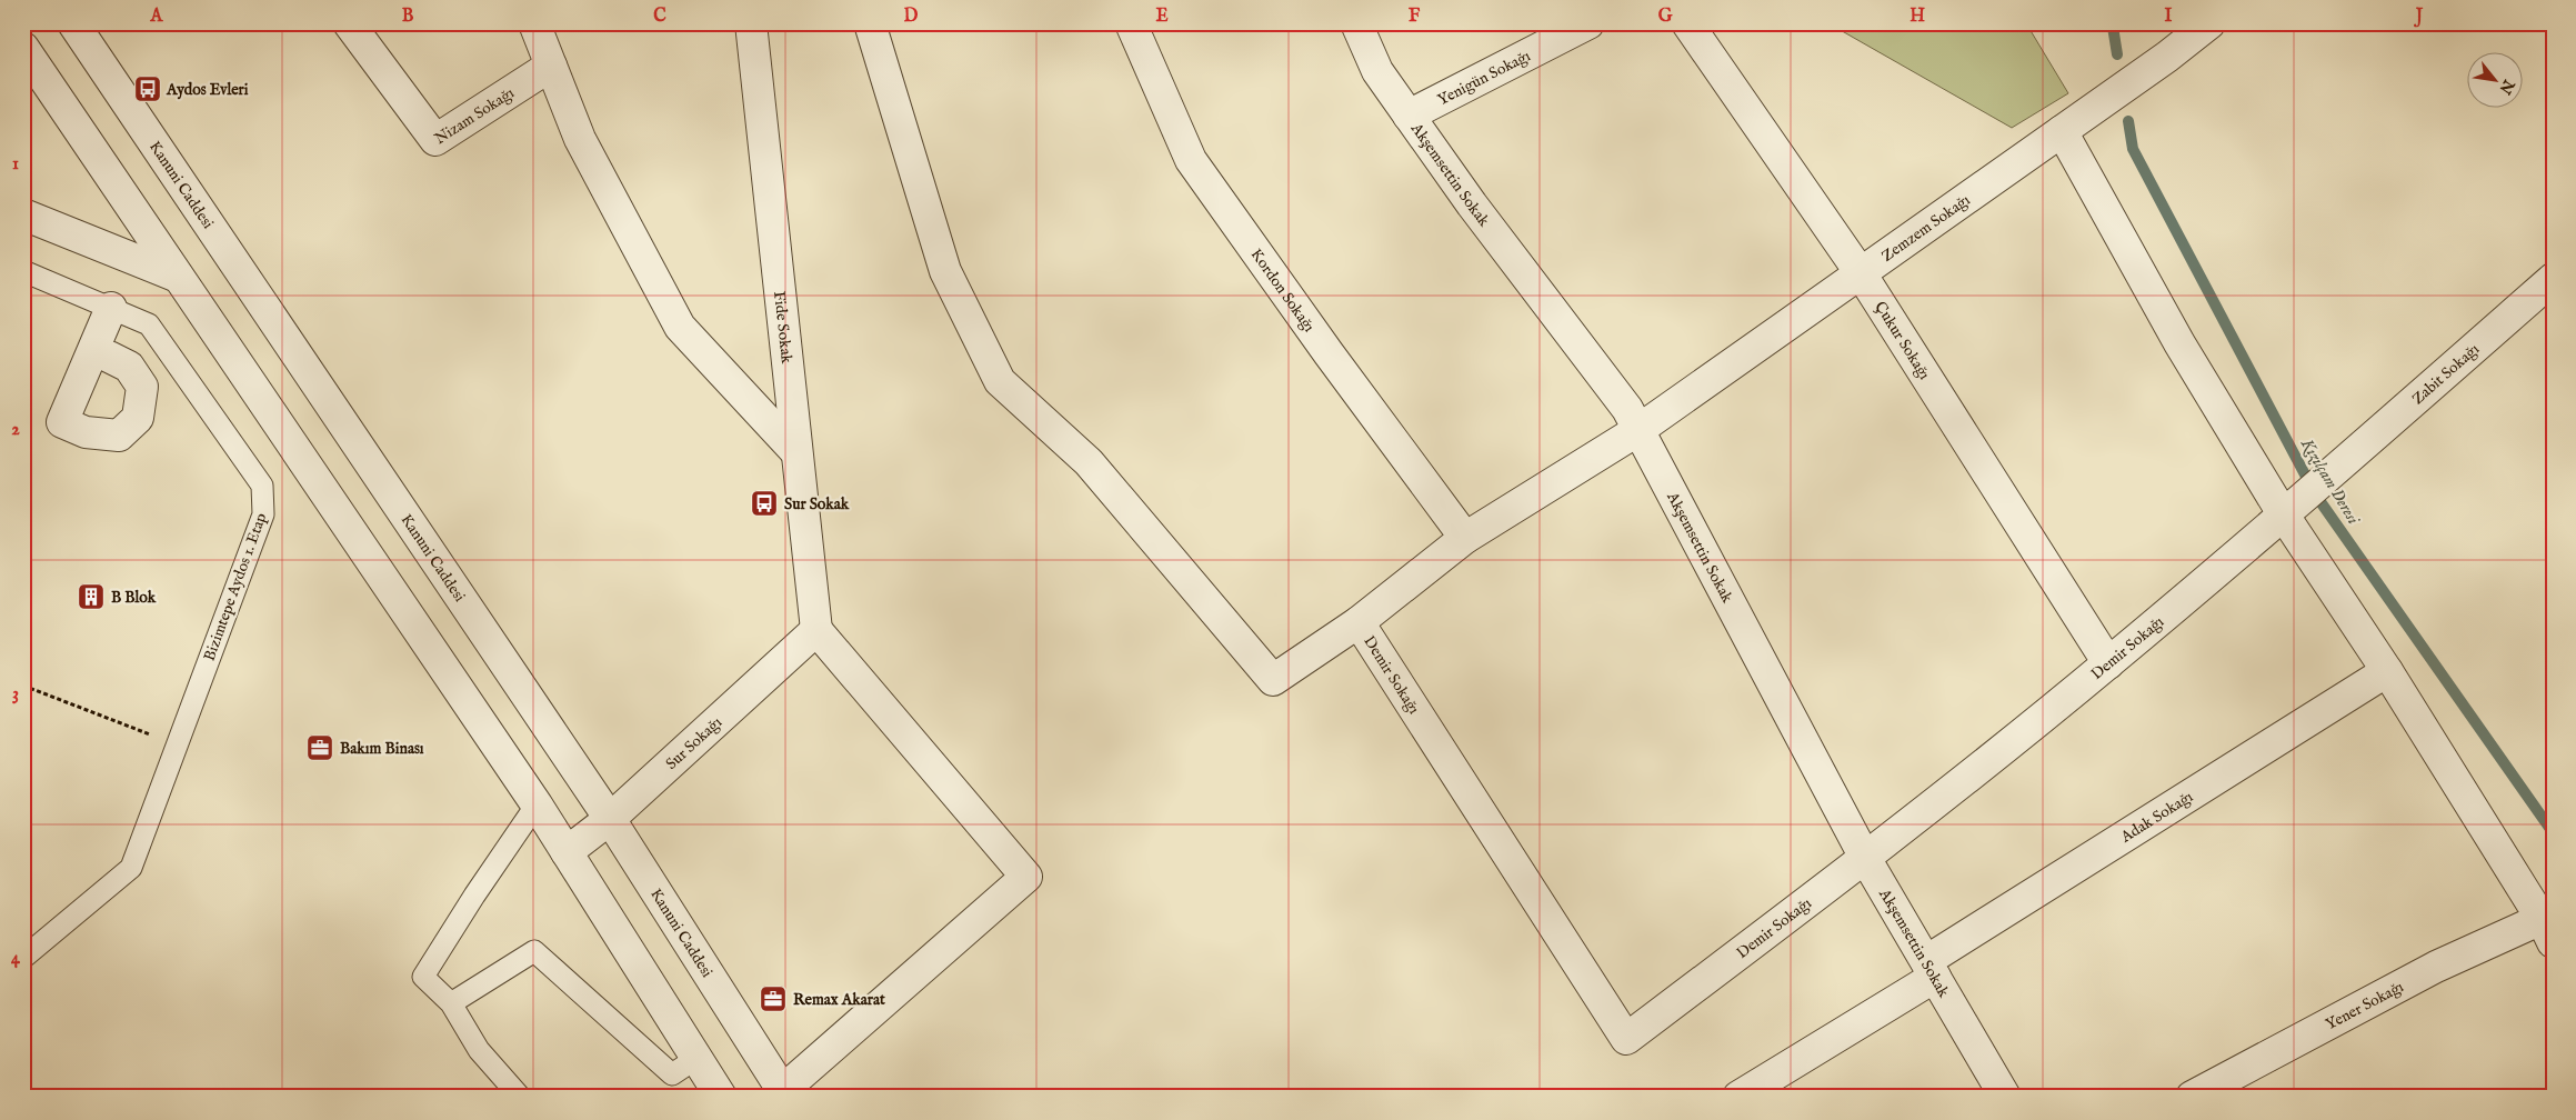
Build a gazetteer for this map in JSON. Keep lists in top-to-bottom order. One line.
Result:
{"streets":{"street":["Yenigün Sokağı","Nizam Sokağı","Akşemsettin Sokak","Kanuni Caddesi","Zemzem Sokağı","Kordon Sokağı","Fide Sokak","Çukur Sokağı","Zabit Sokağı","Demir Sokağı","Sur Sokağı","Adak Sokağı","Yener Sokağı"],"lane":["Bizimtepe Aydos 1. Etap"]},"crossings":[["Yenigün Sokağı","Akşemsettin Sokak"],["Akşemsettin Sokak","Zemzem Sokağı"],["Akşemsettin Sokak","Demir Sokağı"],["Akşemsettin Sokak","Adak Sokağı"],["Kanuni Caddesi","Sur Sokağı"],["Zemzem Sokağı","Kordon Sokağı"],["Zemzem Sokağı","Çukur Sokağı"],["Zemzem Sokağı","Demir Sokağı"],["Fide Sokak","Sur Sokağı"],["Çukur Sokağı","Demir Sokağı"],["Zabit Sokağı","Demir Sokağı"]],"water":["Kızılçam Deresi"],"places":{"bus stop":["Aydos Evleri","Sur Sokak"],"building":["B Blok"],"office":["Bakım Binası","Remax Akarat"]},"north":"bottom right","grid":{"columns":["A","B","C","D","E","F","G","H","I","J"],"rows":["1","2","3","4"]}}
